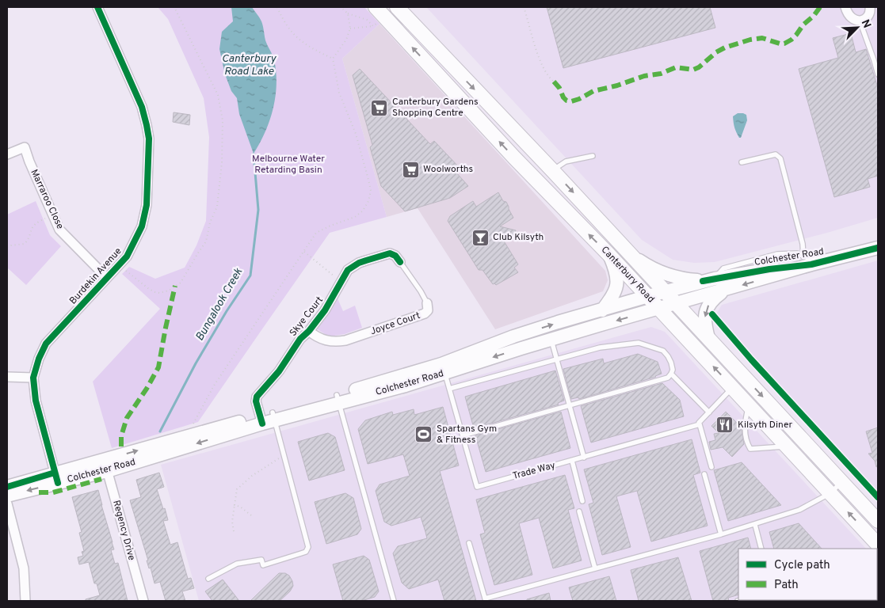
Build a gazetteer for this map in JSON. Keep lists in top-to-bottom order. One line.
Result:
{"streets":{"main road":["Colchester Road","Canterbury Road"],"street":["Marraroo Close","Burdekin Avenue","Skye Court","Joyce Court","Regency Drive"],"lane":["Trade Way"]},"crossings":[["Marraroo Close","Burdekin Avenue"],["Colchester Road","Canterbury Road"],["Colchester Road","Burdekin Avenue"],["Colchester Road","Skye Court"],["Colchester Road","Trade Way"],["Colchester Road","Regency Drive"],["Skye Court","Joyce Court"]],"water":["Canterbury Road Lake","Bungalook Creek"],"parks":["Melbourne Water Retarding Basin"],"places":{"supermarket":["Canterbury Gardens Shopping Centre","Woolworths"],"bar":["Club Kilsyth"],"restaurant":["Kilsyth Diner"],"sports":["Spartans Gym & Fitness"]},"legend":["Cycle path","Path"],"north":"top right"}
